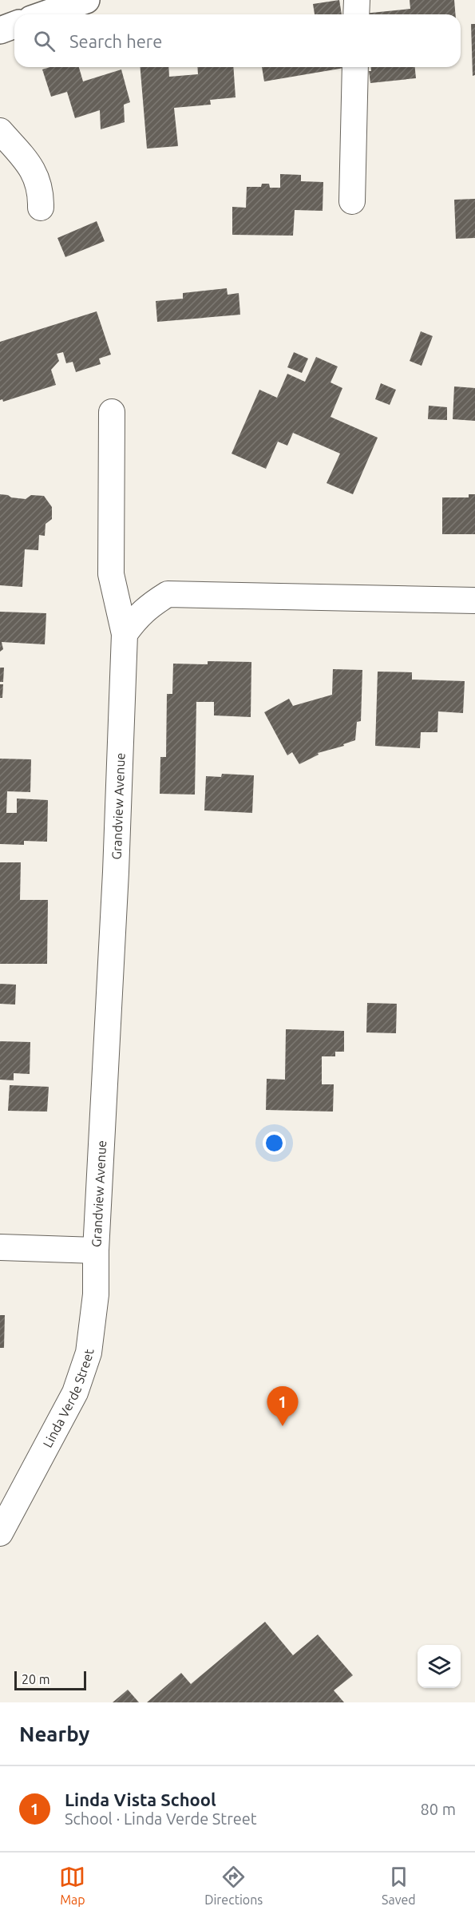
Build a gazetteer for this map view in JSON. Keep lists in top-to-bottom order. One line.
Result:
{"streets":{"street":["Grandview Avenue","Linda Verde Street"]},"crossings":[["Grandview Avenue","Linda Verde Street"]],"scale_bar":"20 m","page":{"search":"Search here","pins":"1","scale":"20 m","heading":"Nearby","list":[{"mark":"1","name":"Linda Vista School","note":"School · Linda Verde Street","value":"80 m"}],"nav":["Map","Directions","Saved"]}}
